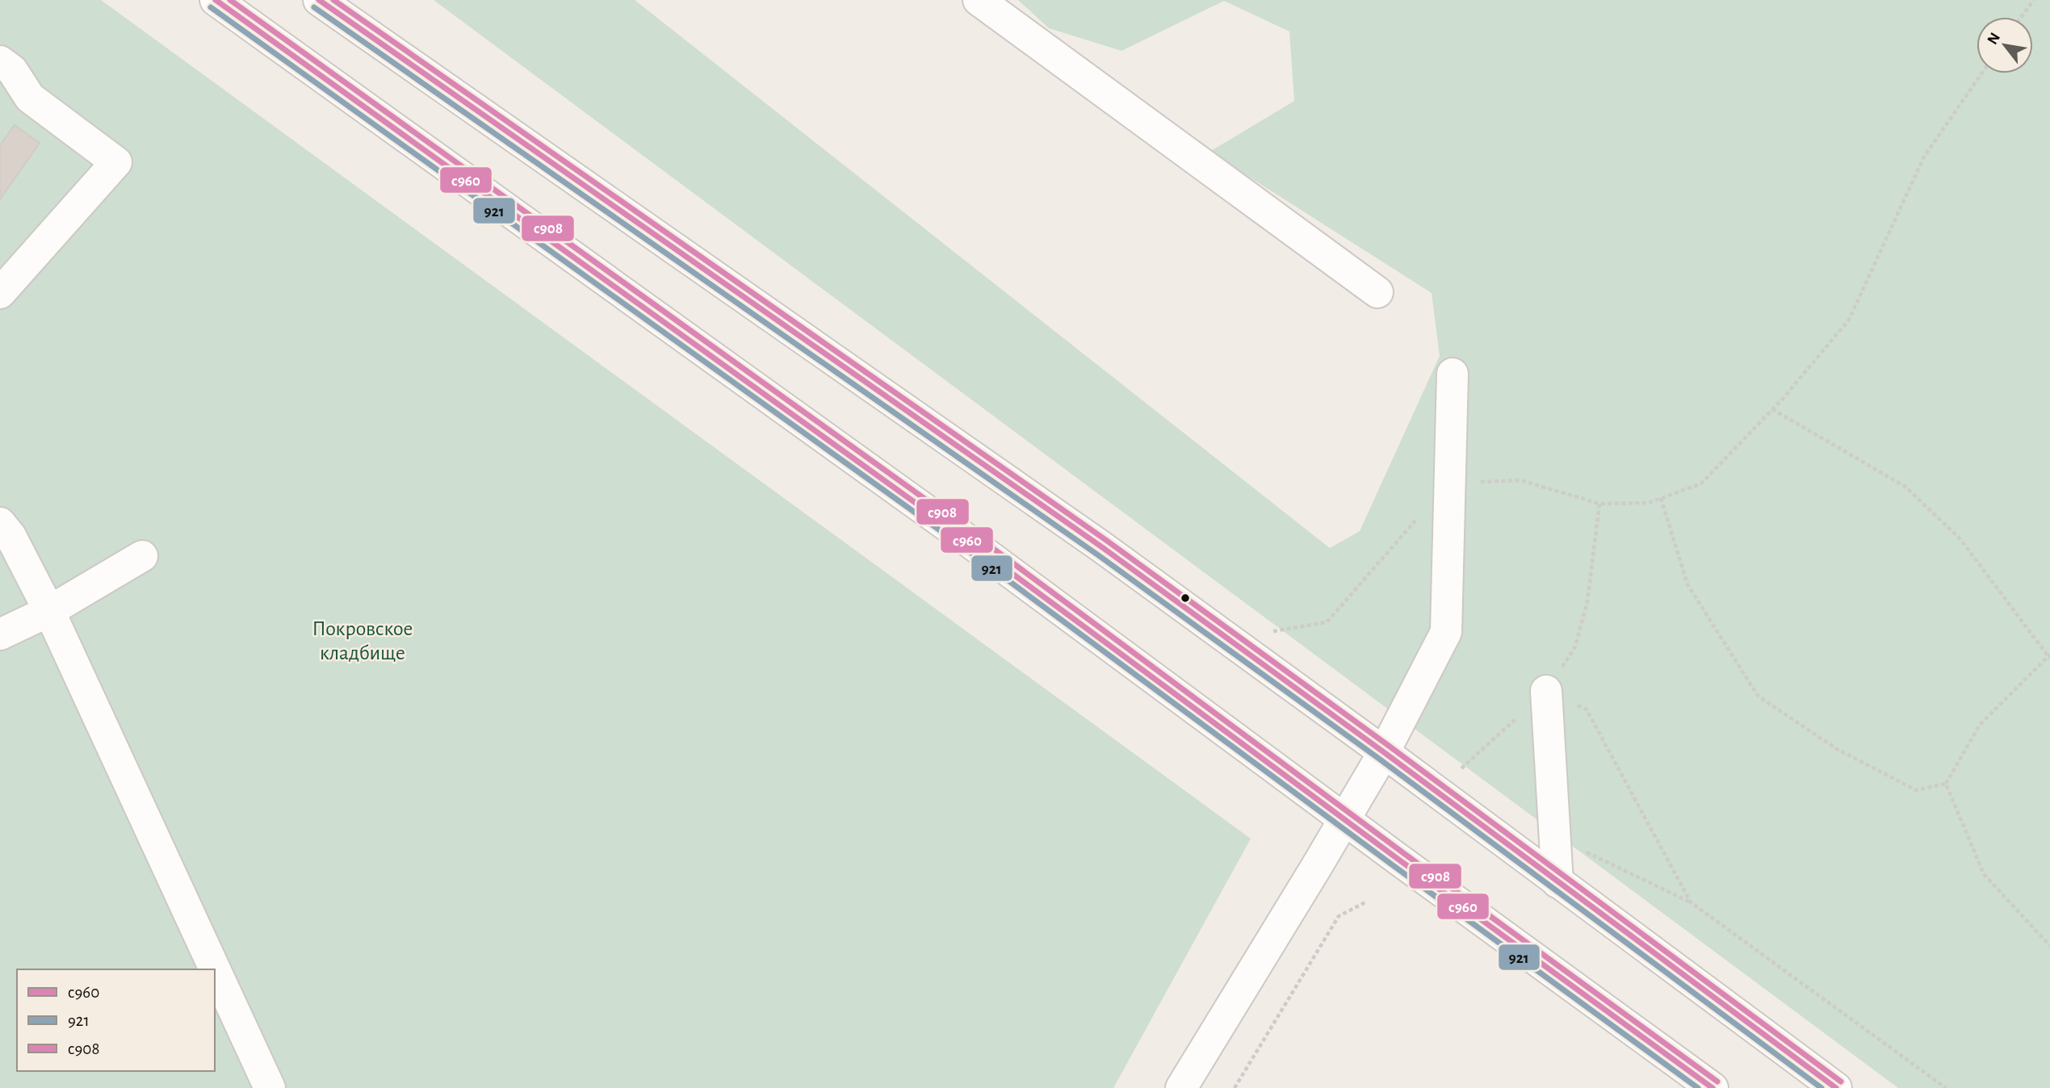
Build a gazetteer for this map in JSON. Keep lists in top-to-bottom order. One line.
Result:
{"parks":["Покровское кладбище"],"lines":["transit line с960","transit line с908","transit line 921"],"legend":["с960","921","с908"],"north":"top left"}
